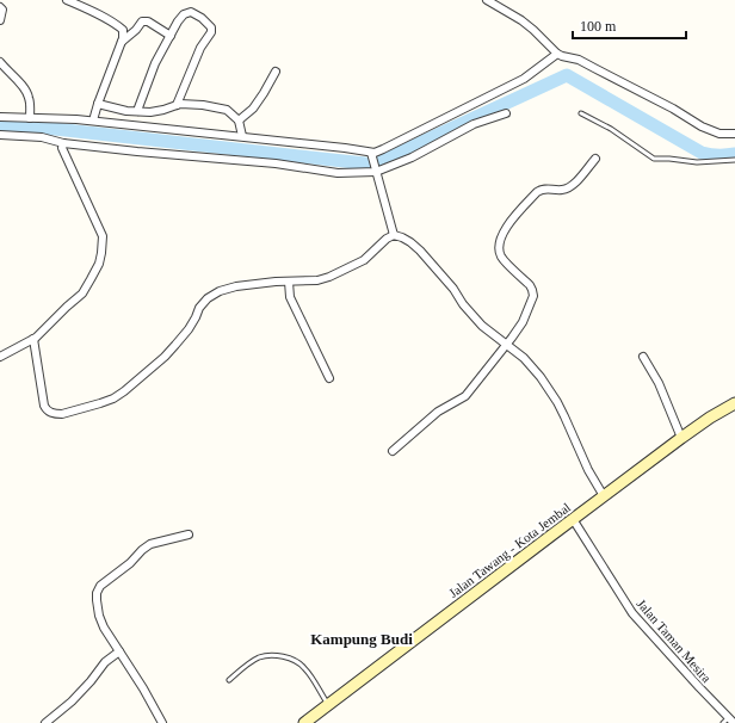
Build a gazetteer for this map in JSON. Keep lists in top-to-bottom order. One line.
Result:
{"streets":{"main road":["Jalan Tawang - Kota Jembal"],"street":["Jalan Taman Mesira"]},"crossings":[["Jalan Tawang - Kota Jembal","Jalan Taman Mesira"]],"districts":["Kampung Budi"],"scale_bar":"100 m"}
